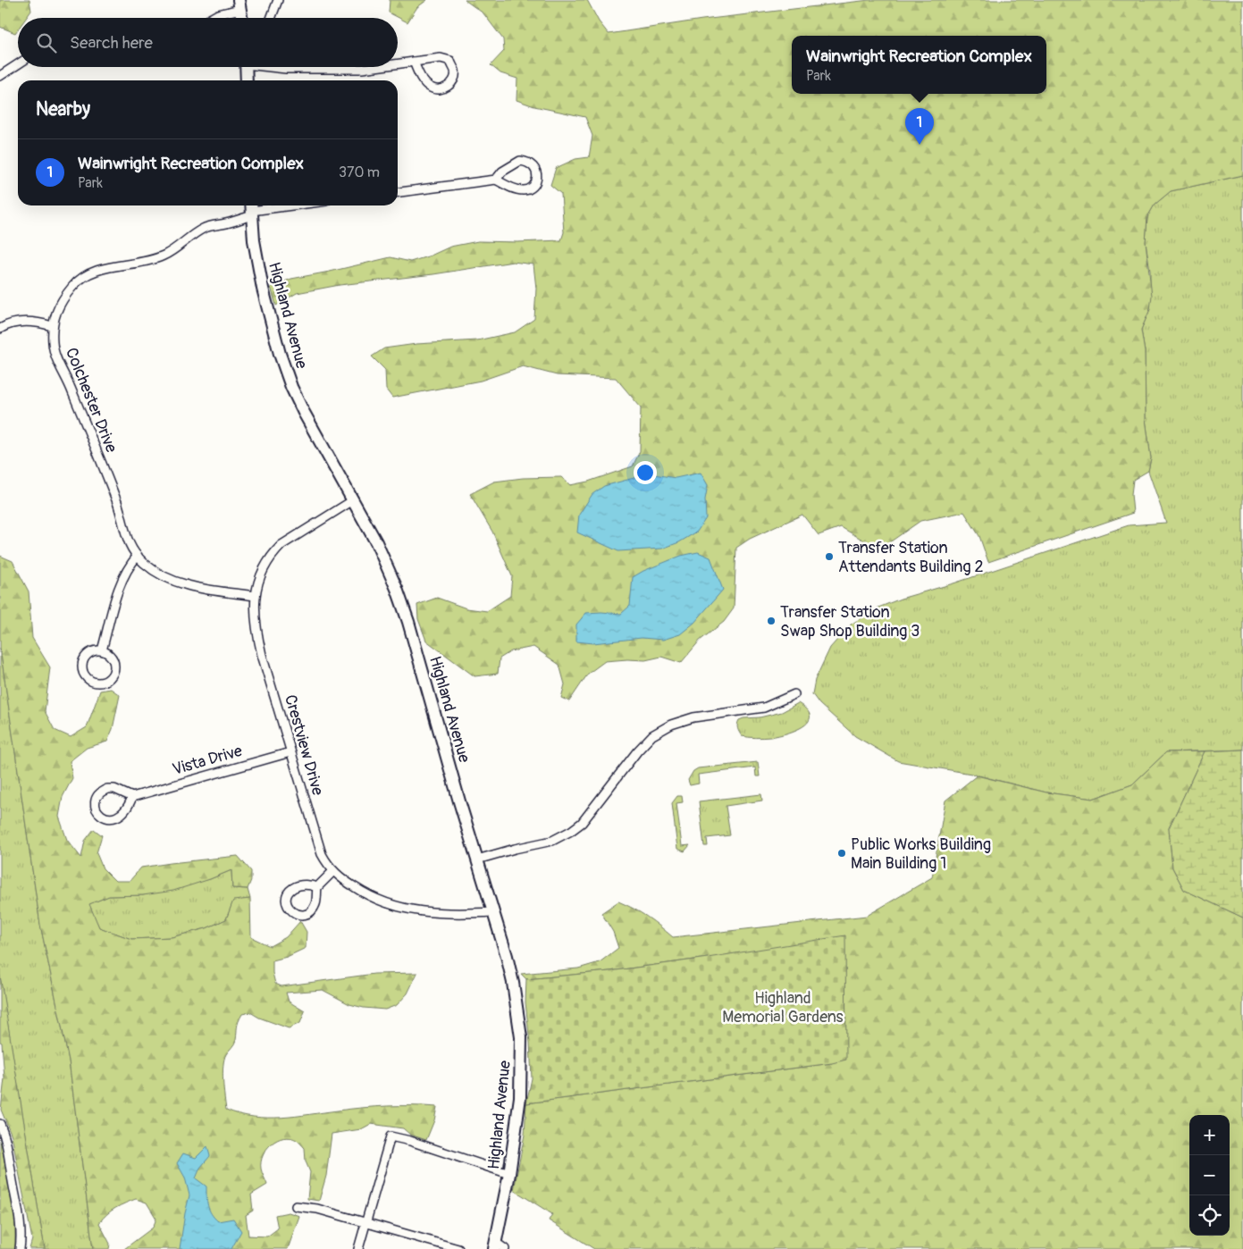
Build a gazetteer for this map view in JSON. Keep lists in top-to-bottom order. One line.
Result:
{"streets":{"street":["Highland Avenue","Colchester Drive","Crestview Drive","Vista Drive"]},"crossings":[["Highland Avenue","Colchester Drive"],["Highland Avenue","Crestview Drive"],["Colchester Drive","Crestview Drive"],["Crestview Drive","Vista Drive"]],"parks":["Highland Memorial Gardens"],"places":["Transfer Station Attendants Building 2","Transfer Station Swap Shop Building 3","Public Works Building Main Building 1"],"page":{"search":"Search here","popup":["Wainwright Recreation Complex","Park"],"heading":"Nearby","pins":"1","list":[{"mark":"1","name":"Wainwright Recreation Complex","note":"Park","value":"370 m"}],"map_buttons":["+","−"]}}
